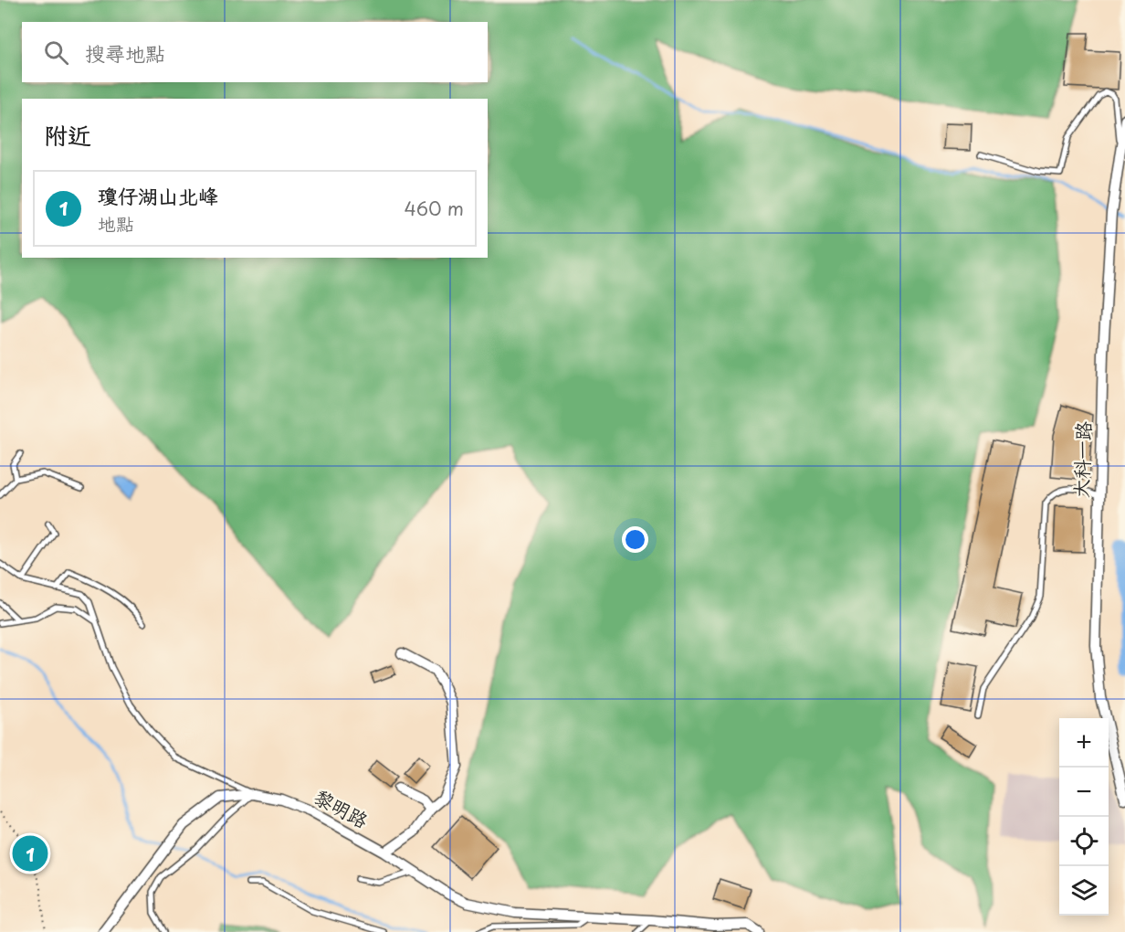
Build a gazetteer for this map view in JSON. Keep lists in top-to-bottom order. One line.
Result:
{"streets":{"street":["大科一路","黎明路"]},"page":{"search":"搜尋地點","heading":"附近","list":[{"mark":"1","name":"瓊仔湖山北峰","note":"地點","value":"460 m"}],"map_buttons":["+","−"],"pins":"1"}}
